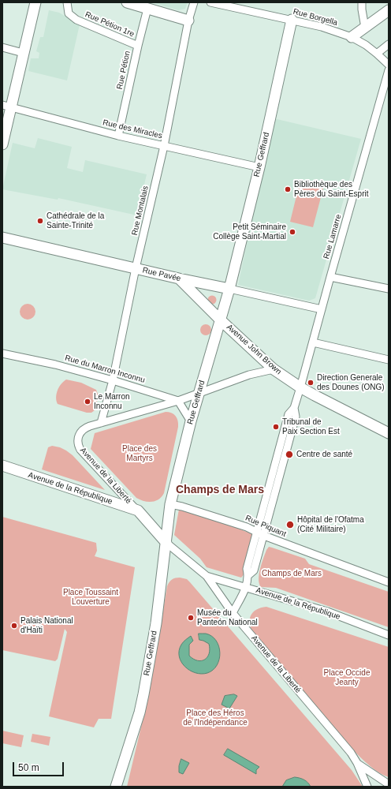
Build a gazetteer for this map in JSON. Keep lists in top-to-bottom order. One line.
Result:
{"streets":{"main road":["Rue Geffrard","Rue Pavée","Avenue John Brown","Avenue de la Liberté","Avenue de la République"],"street":["Rue Borgella","Rue Pétion 1re","Rue Pétion","Rue des Miracles","Rue Montalais","Rue Lamarre","Rue du Marron Inconnu","Rue Piquant"]},"crossings":[["Rue Borgella","Rue Geffrard"],["Rue Pétion 1re","Rue Pétion"],["Rue Pétion","Rue des Miracles"],["Rue des Miracles","Rue Geffrard"],["Rue des Miracles","Rue Montalais"],["Rue Geffrard","Rue Pavée"],["Rue Geffrard","Avenue John Brown"],["Rue Geffrard","Avenue de la Liberté"],["Rue Geffrard","Rue Piquant"],["Rue Montalais","Rue Pavée"],["Rue Montalais","Rue du Marron Inconnu"],["Rue Montalais","Avenue de la Liberté"],["Rue Lamarre","Rue Pavée"],["Rue Lamarre","Avenue John Brown"],["Rue Lamarre","Avenue de la Liberté"],["Rue Lamarre","Avenue de la République"],["Rue Lamarre","Rue Piquant"],["Rue Pavée","Avenue John Brown"],["Avenue de la Liberté","Avenue de la République"]],"districts":["Champs de Mars"],"parks":["Place des Martyrs","Champs de Mars","Place Toussaint Louverture","Place Occide Jeanty","Place des Héros de l'Indépendance"],"places":["Bibliothèque des Pères du Saint-Esprit","Cathédrale de la Sainte-Trinité","Petit Séminaire Collège Saint-Martial","Direction Generale des Dounes (ONG)","Le Marron Inconnu","Tribunal de Paix Section Est","Centre de santé","Hôpital de l'Ofatma (Cité Militaire)","Musée du Panteón National","Palais National d'Haïti"],"scale_bar":"50 m"}
